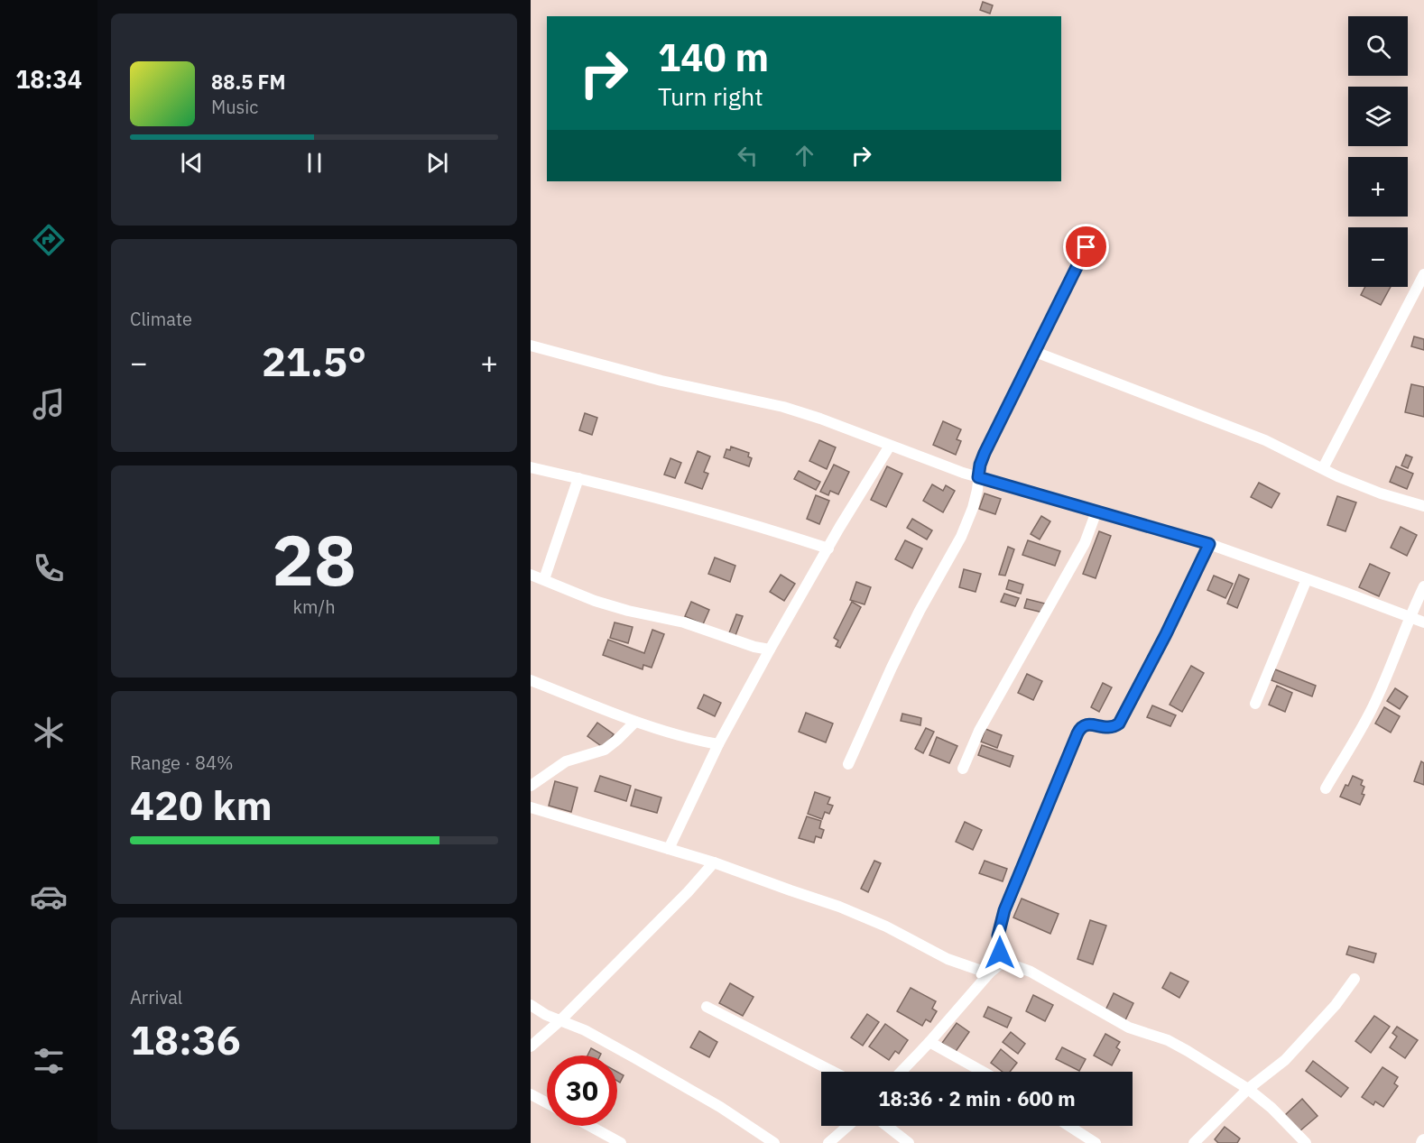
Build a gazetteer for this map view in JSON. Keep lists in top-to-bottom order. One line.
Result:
{"page":{"tabs":"18:34","map_buttons":["+","−"],"turn":["140 m","Turn right"],"song":["88.5 FM","Music"],"tile":["Climate",["28","km/h"],["Range · 84%","420 km"],["Arrival","18:36"]],"heat":["−","21.5°","+"],"limit":"30","trip":"18:36 · 2 min · 600 m"}}
